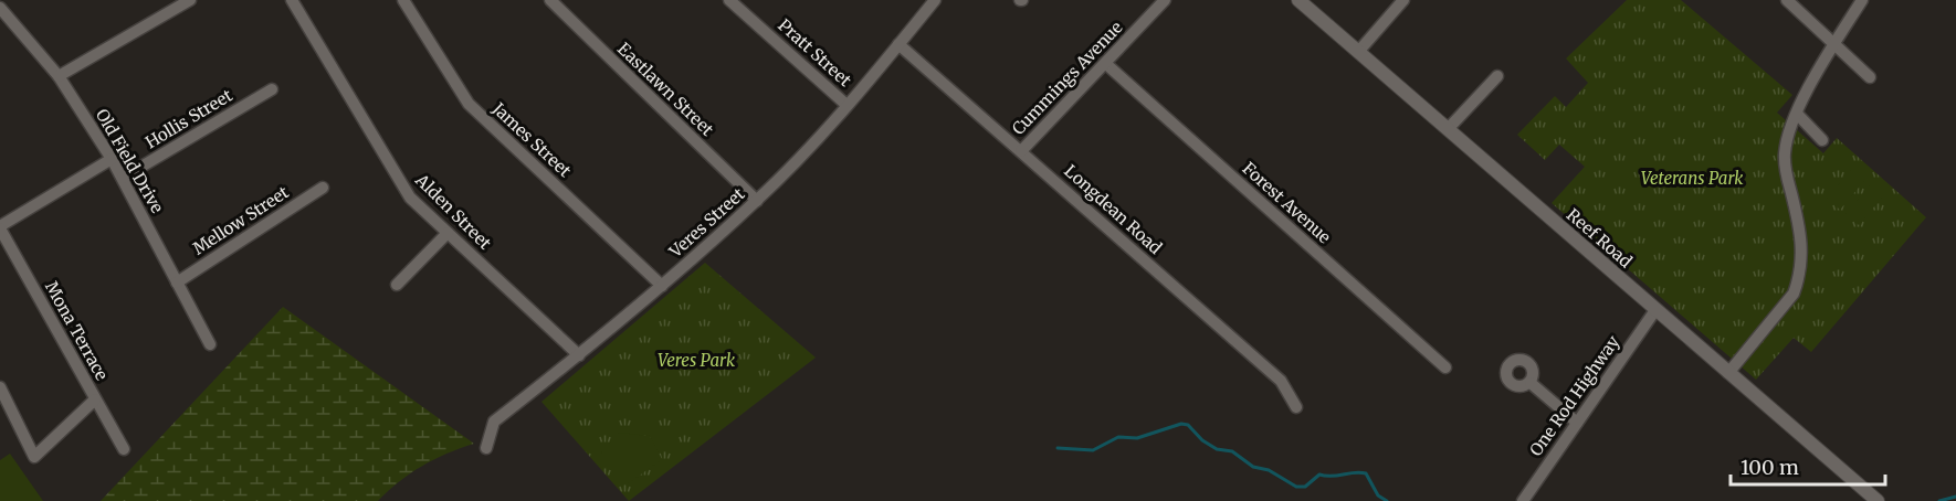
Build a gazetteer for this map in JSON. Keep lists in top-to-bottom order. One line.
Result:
{"streets":{"street":["Pratt Street","Cummings Avenue","Eastlawn Street","Hollis Street","James Street","Old Field Drive","Forest Avenue","Longdean Road","Alden Street","Mellow Street","Veres Street","Reef Road","Mona Terrace","One Rod Highway"]},"crossings":[["Pratt Street","Veres Street"],["Cummings Avenue","Forest Avenue"],["Cummings Avenue","Longdean Road"],["Eastlawn Street","Veres Street"],["Hollis Street","Old Field Drive"],["James Street","Veres Street"],["Old Field Drive","Mellow Street"],["Longdean Road","Veres Street"],["Alden Street","Veres Street"],["Reef Road","One Rod Highway"]],"parks":["Veterans Park","Veres Park"],"scale_bar":"100 m"}
